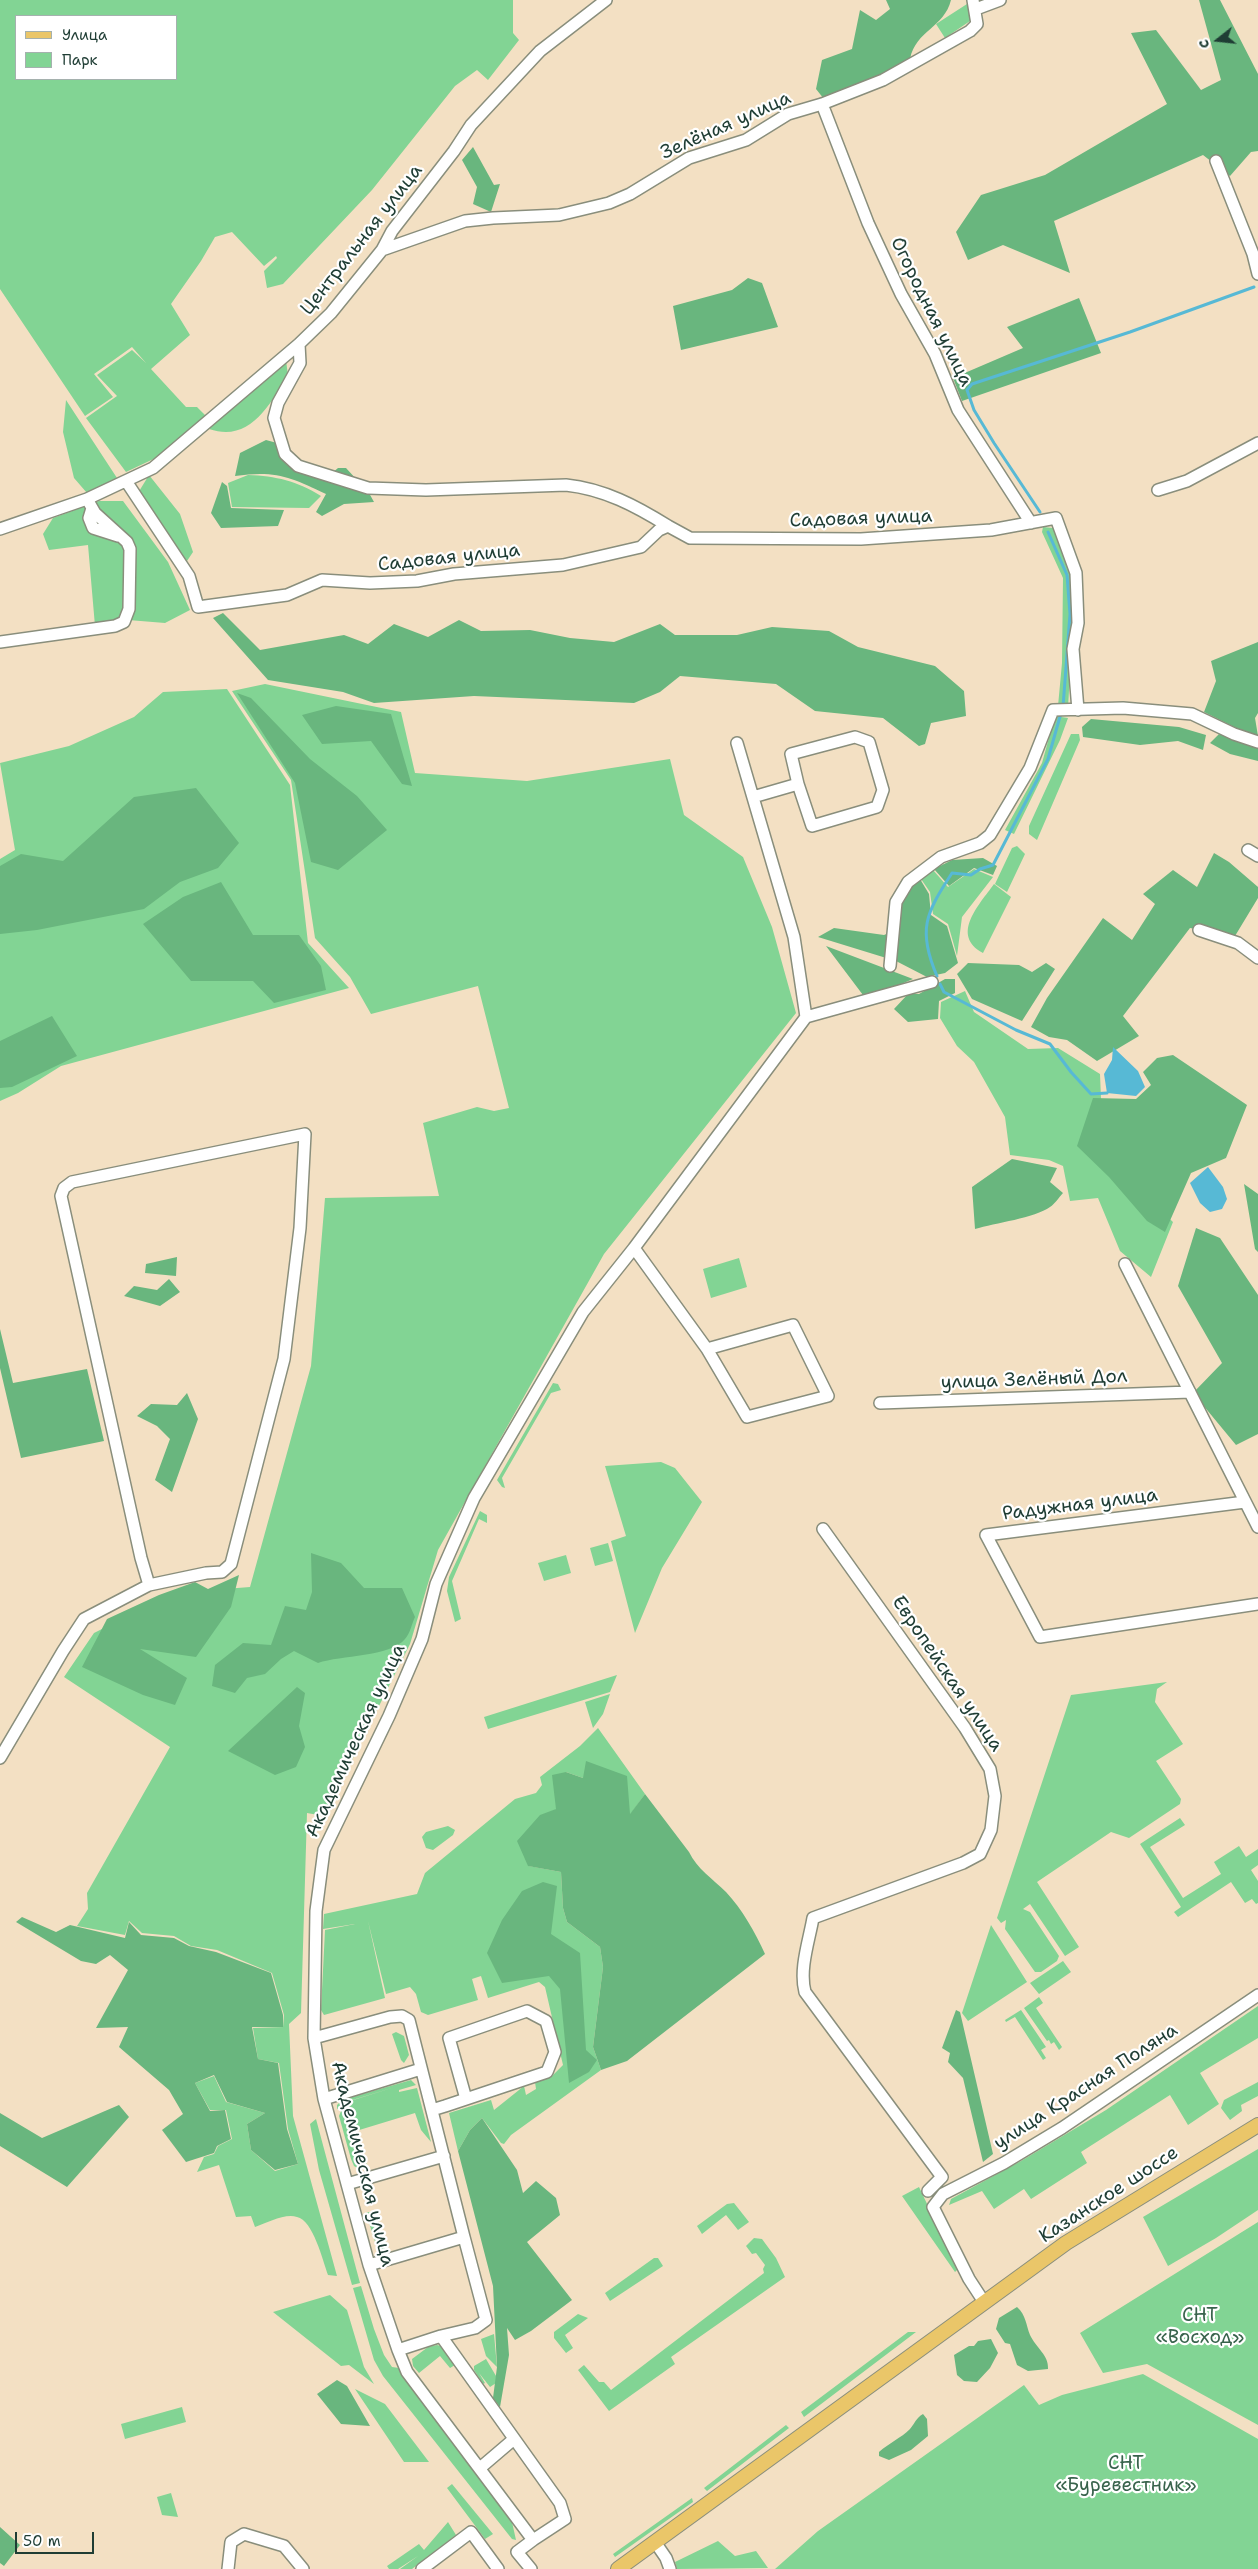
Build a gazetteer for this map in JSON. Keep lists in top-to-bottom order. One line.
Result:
{"streets":{"main road":["Казанское шоссе"],"street":["Зелёная улица","Центральная улица","Огородная улица","Садовая улица","улица Зелёный Дол","Радужная улица","Европейская улица","Академическая улица","улица Красная Поляна"]},"crossings":[["Зелёная улица","Центральная улица"],["Зелёная улица","Огородная улица"],["Центральная улица","Садовая улица"],["Огородная улица","Садовая улица"],["улица Красная Поляна","Казанское шоссе"]],"parks":["СНТ «Восход»","СНТ «Буревестник»"],"legend":["Улица","Парк"],"scale_bar":"50 m","north":"left"}
